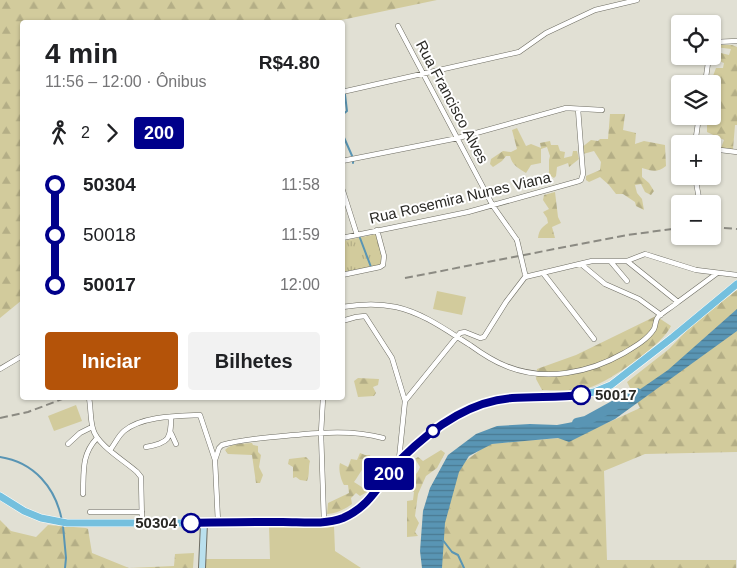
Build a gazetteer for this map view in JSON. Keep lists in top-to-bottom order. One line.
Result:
{"streets":{"street":["Rua Francisco Alves","Rua Rosemira Nunes Viana"]},"crossings":[["Rua Francisco Alves","Rua Rosemira Nunes Viana"]],"places":["50017","50304"],"lines":["bus line 200"],"page":{"on_map":"200","map_buttons":["+","−"],"heading":["4 min","11:56 – 12:00 · Ônibus","R$4.80"],"legs":["2","200"],"list":[{"name":"50304","value":"11:58"},{"name":"50018","value":"11:59"},{"name":"50017","value":"12:00"}],"buttons":["Iniciar","Bilhetes"]}}
